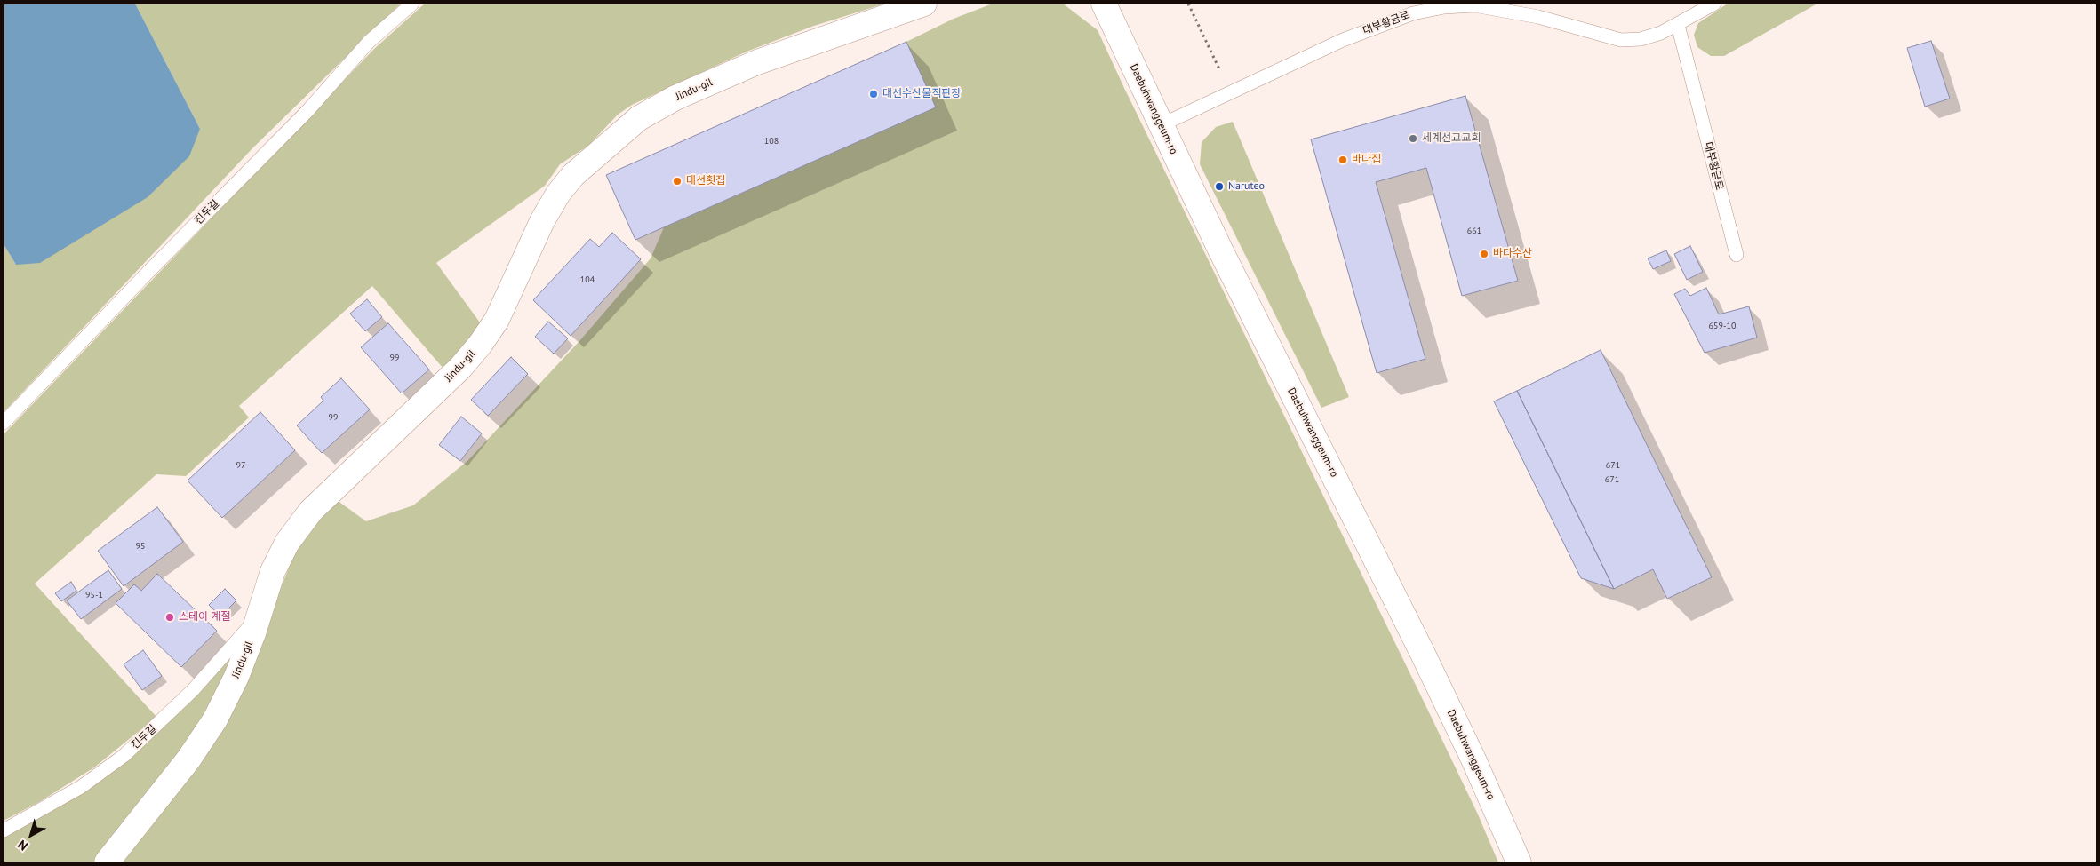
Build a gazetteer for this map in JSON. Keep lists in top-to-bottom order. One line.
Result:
{"streets":{"street":["Jindu-gil","Daebuhwanggeum-ro"],"lane":["대부황금로","진두길"]},"crossings":[["대부황금로","Daebuhwanggeum-ro"],["Jindu-gil","진두길"]],"places":["대선수산물직판장","세계선교교회","바다집","대선횟집","Naruteo","바다수산","스테이 계절"],"house_numbers":["108","661","104","659-10","99","99","97","671","671","95","95-1"],"north":"bottom left"}
